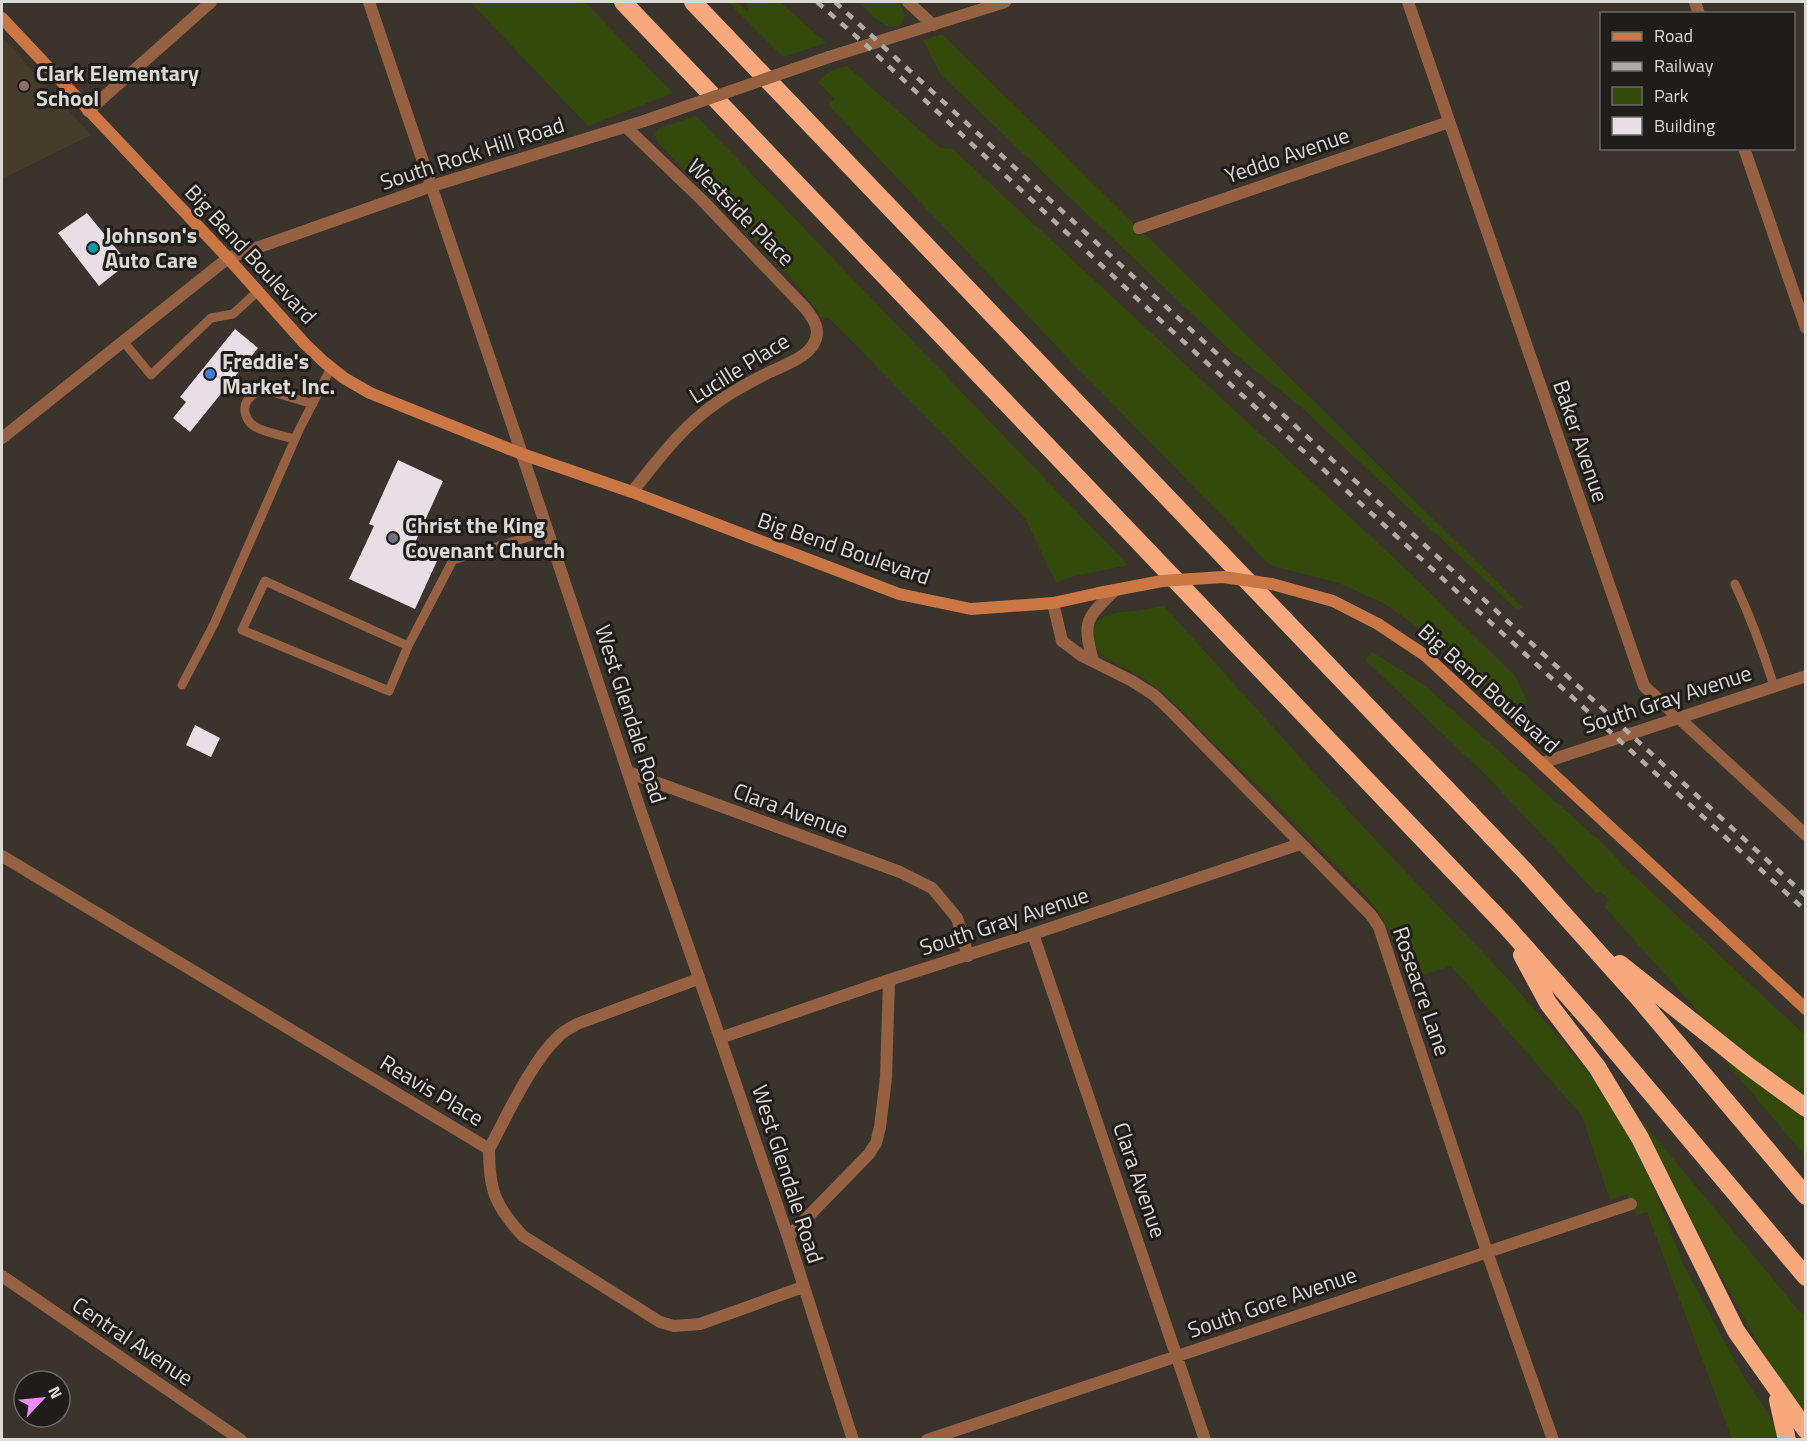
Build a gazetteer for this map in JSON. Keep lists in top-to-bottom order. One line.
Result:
{"streets":{"main road":["Big Bend Boulevard"],"street":["South Rock Hill Road","Yeddo Avenue","Westside Place","Lucille Place","Baker Avenue","South Gray Avenue","West Glendale Road","Clara Avenue","Roseacre Lane","Reavis Place","South Gore Avenue","Central Avenue"]},"crossings":[["South Rock Hill Road","Westside Place"],["South Rock Hill Road","Big Bend Boulevard"],["South Rock Hill Road","West Glendale Road"],["Yeddo Avenue","Baker Avenue"],["Westside Place","Lucille Place"],["Big Bend Boulevard","Lucille Place"],["Big Bend Boulevard","South Gray Avenue"],["Big Bend Boulevard","West Glendale Road"],["Big Bend Boulevard","Roseacre Lane"],["Baker Avenue","South Gray Avenue"],["South Gray Avenue","West Glendale Road"],["South Gray Avenue","Clara Avenue"],["South Gray Avenue","Roseacre Lane"],["West Glendale Road","Clara Avenue"],["West Glendale Road","Reavis Place"],["Clara Avenue","South Gore Avenue"],["Roseacre Lane","South Gore Avenue"]],"places":["Clark Elementary School","Johnson's Auto Care","Freddie's Market, Inc.","Christ the King Covenant Church"],"legend":["Road","Railway","Park","Building"],"north":"top right"}
